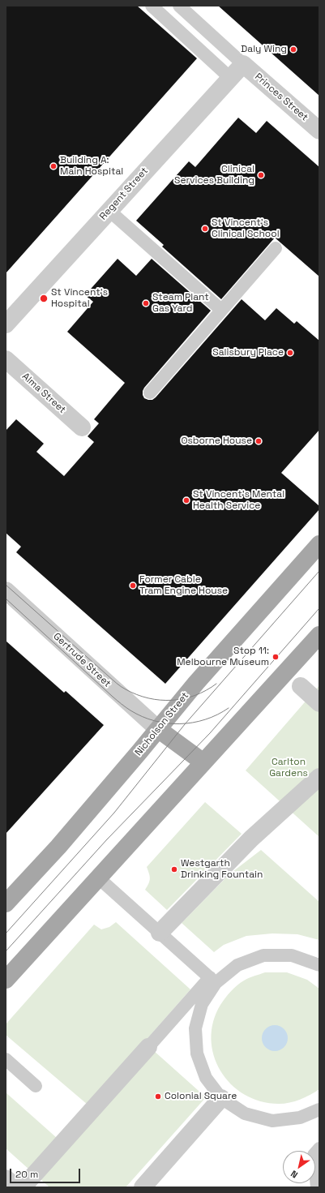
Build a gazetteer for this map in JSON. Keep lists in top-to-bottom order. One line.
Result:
{"streets":{"main road":["Nicholson Street"],"street":["Princes Street","Regent Street","Alma Street","Gertrude Street"]},"crossings":[["Princes Street","Regent Street"],["Gertrude Street","Nicholson Street"]],"parks":["Carlton Gardens"],"places":["Daly Wing","Building A: Main Hospital","Clinical Services Building","St Vincent's Clinical School","St Vincent's Hospital","Steam Plant Gas Yard","Salisbury Place","Osborne House","St Vincent's Mental Health Service","Former Cable Tram Engine House","Stop 11: Melbourne Museum","Westgarth Drinking Fountain","Colonial Square"],"scale_bar":"20 m","north":"bottom left"}
